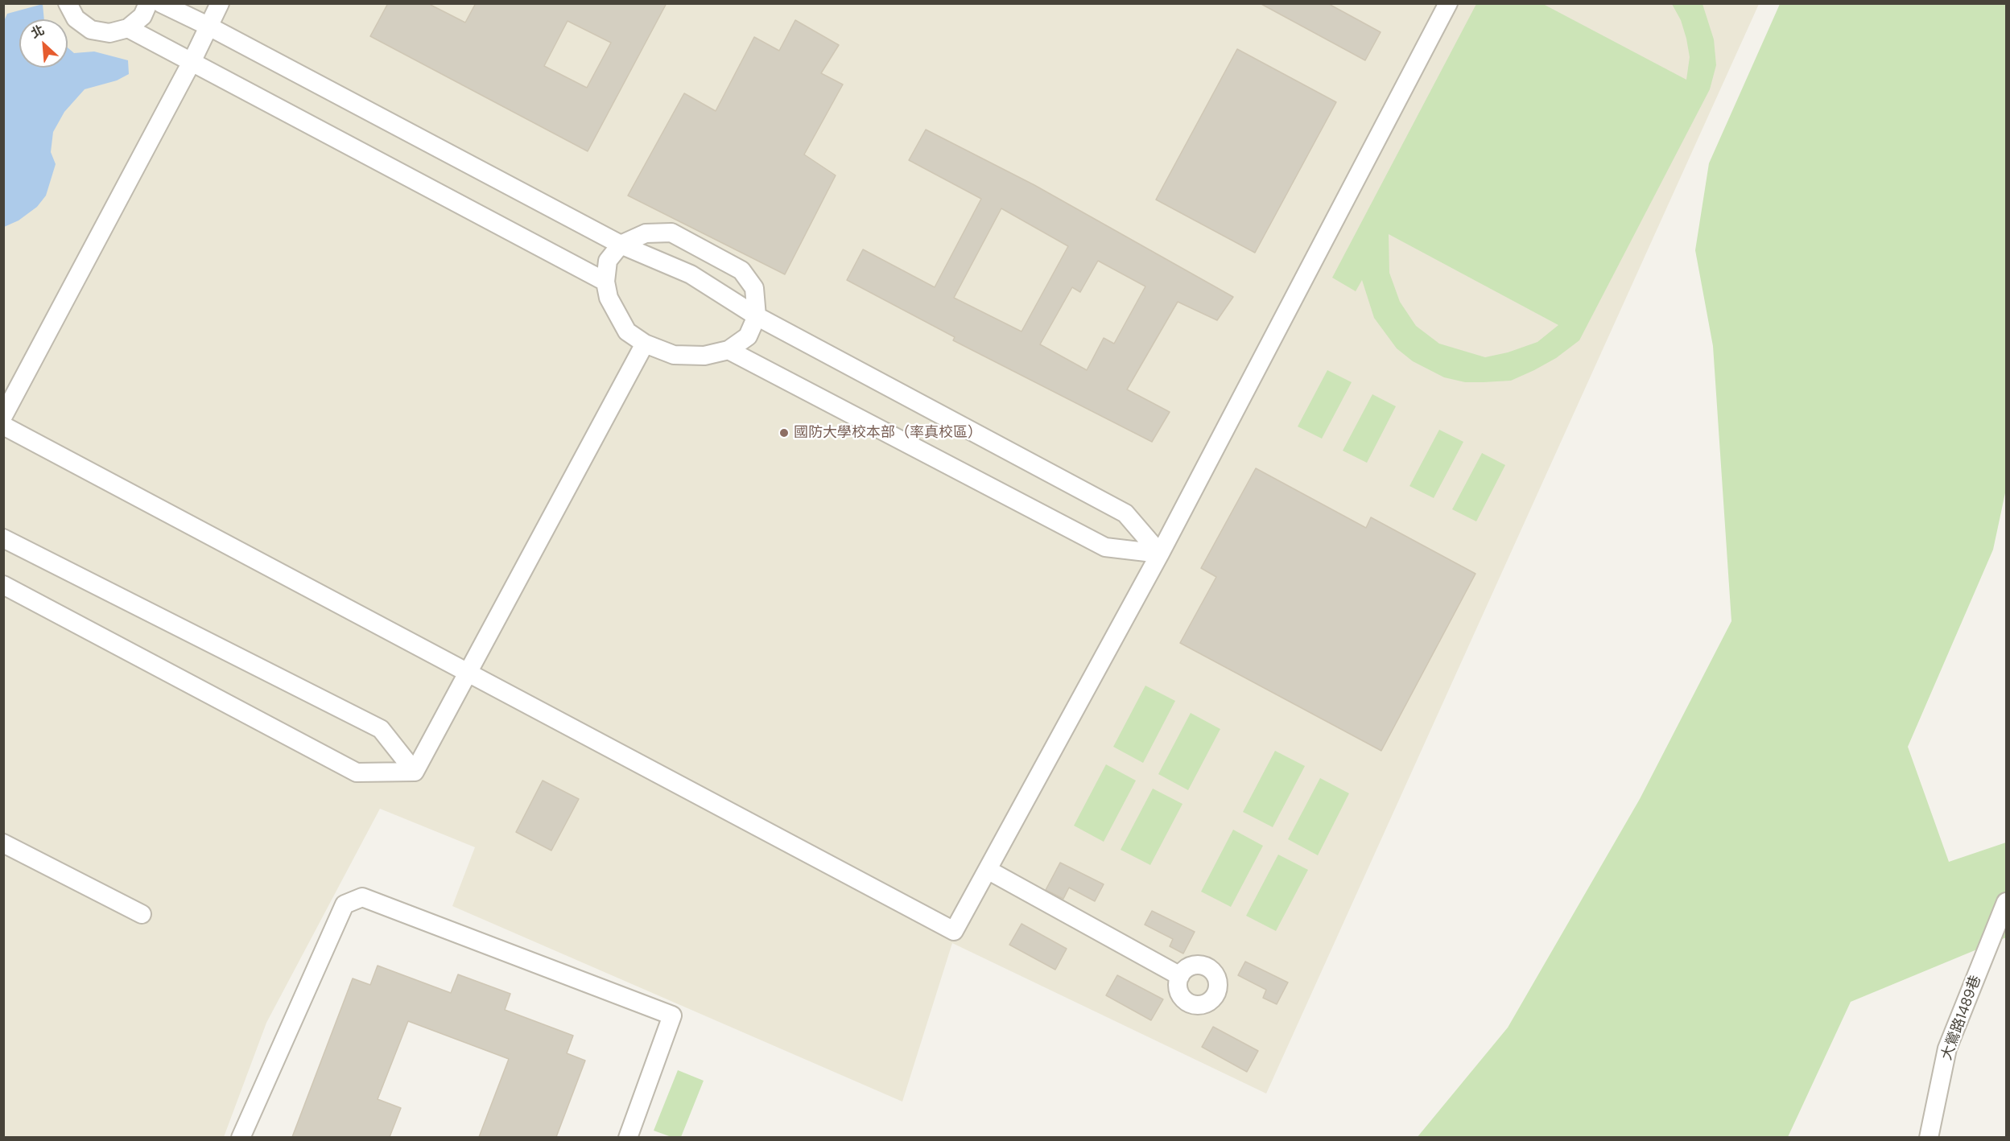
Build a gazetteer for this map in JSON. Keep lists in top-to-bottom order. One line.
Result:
{"streets":{"street":["大鶯路1489巷"]},"places":["國防大學校本部（率真校區）"],"north":"top left"}
